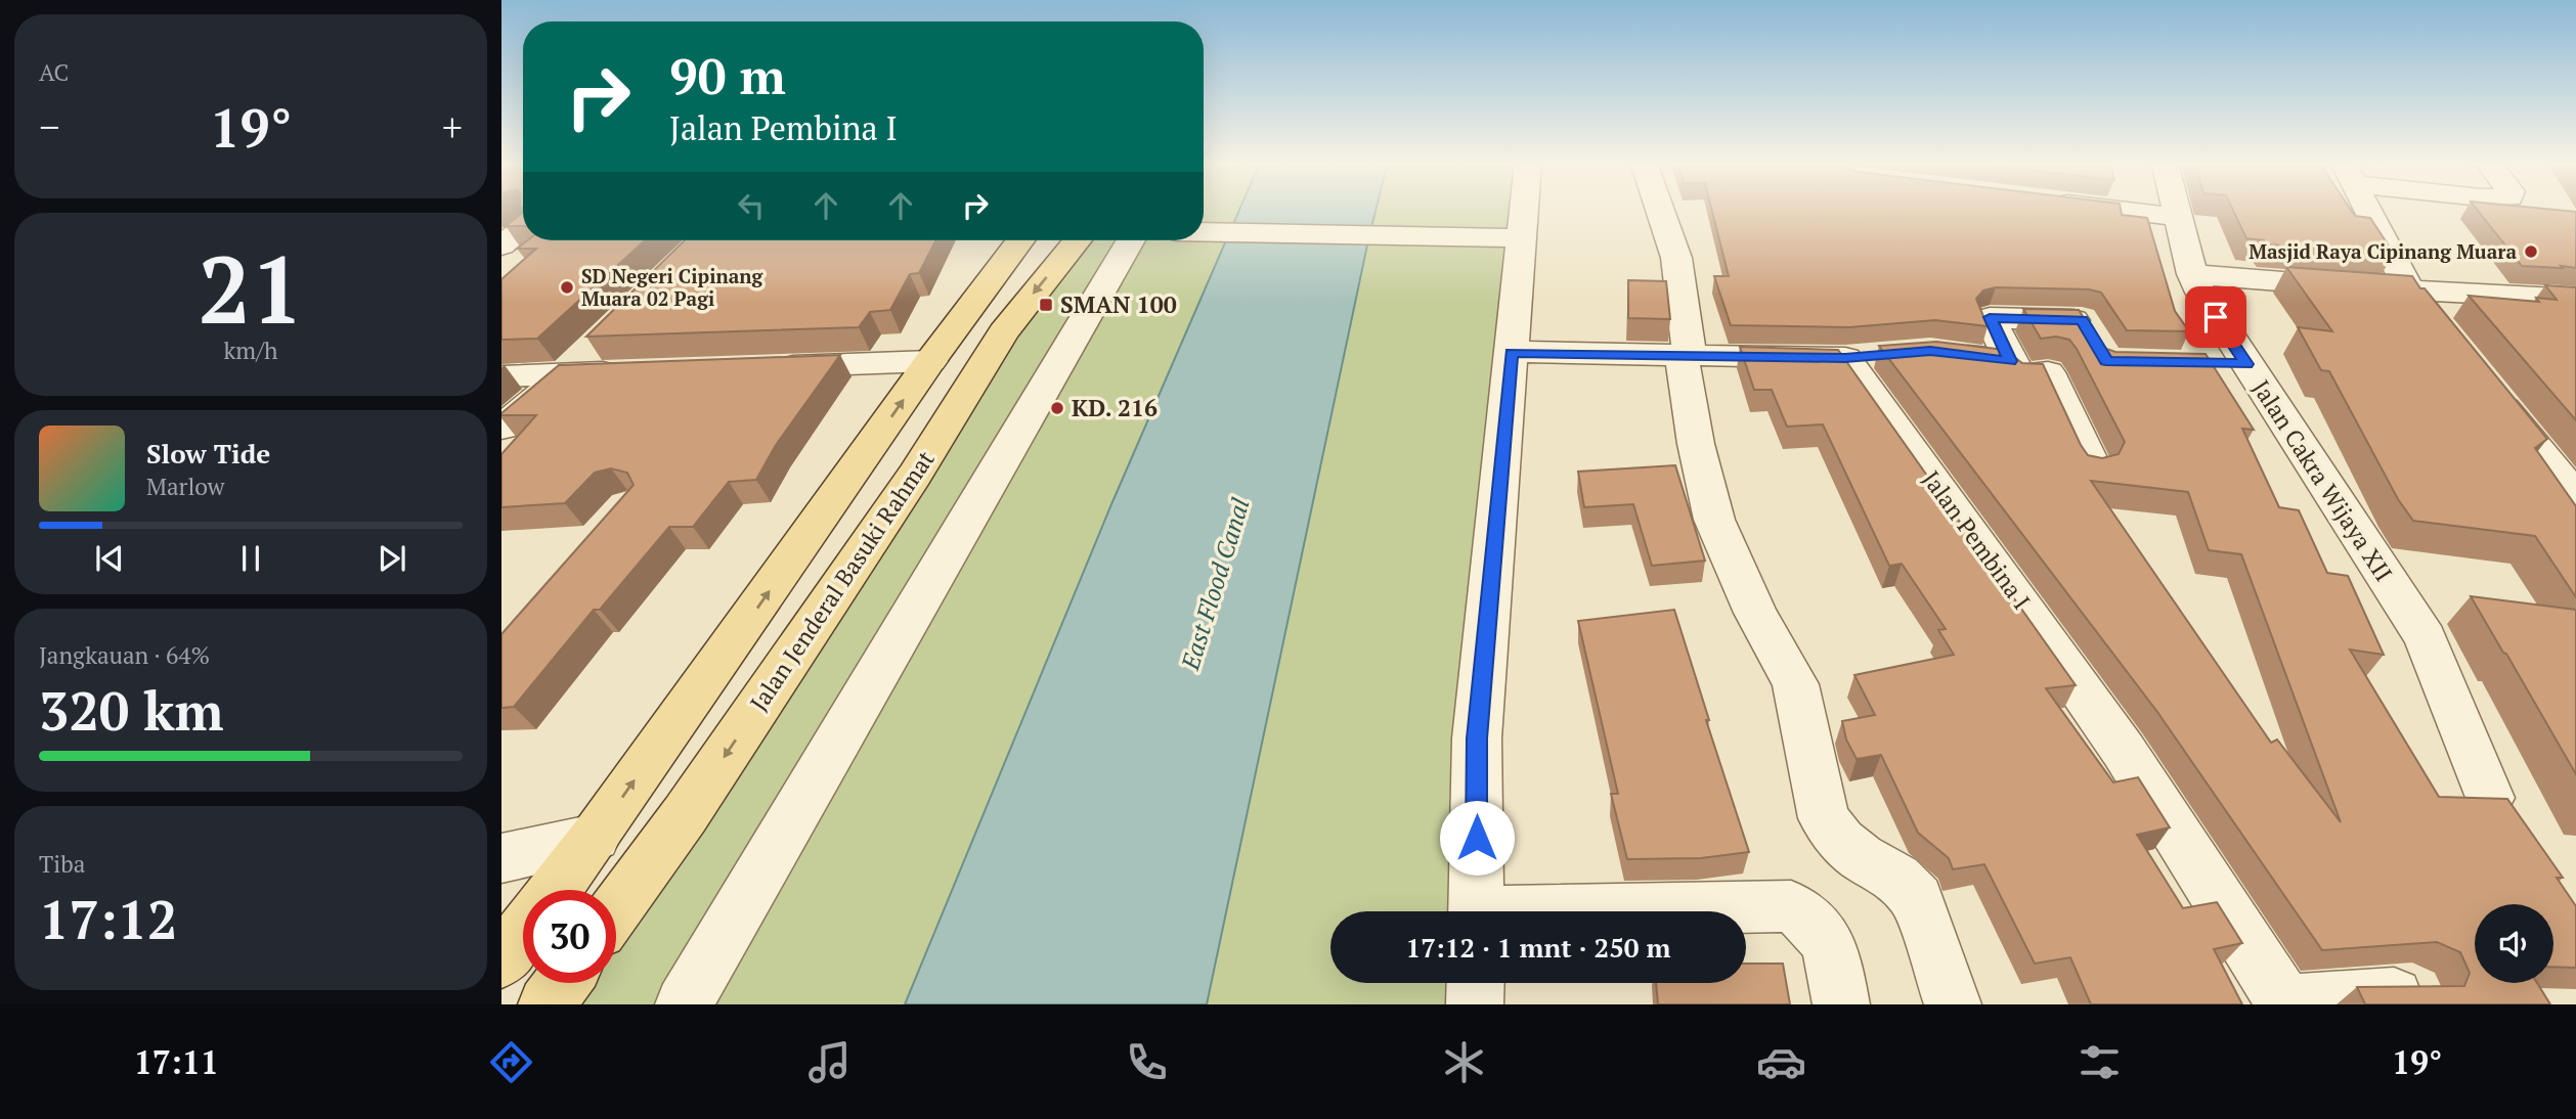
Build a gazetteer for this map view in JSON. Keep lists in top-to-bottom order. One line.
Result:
{"streets":{"main road":["Jalan Jenderal Basuki Rahmat"],"street":["Jalan Cakra Wijaya XII","Jalan Pembina I"]},"water":["East Flood Canal"],"places":{"other":["Masjid Raya Cipinang Muara","SD Negeri Cipinang Muara 02 Pagi","KD. 216"],"transit":["SMAN 100"]},"page":{"tile":["AC",["21","km/h"],["Jangkauan · 64%","320 km"],["Tiba","17:12"]],"turn":["90 m","Jalan Pembina I"],"heat":["−","19°","+"],"song":["Slow Tide","Marlow"],"limit":"30","trip":"17:12 · 1 mnt · 250 m","tabs":["17:11","19°"]}}
